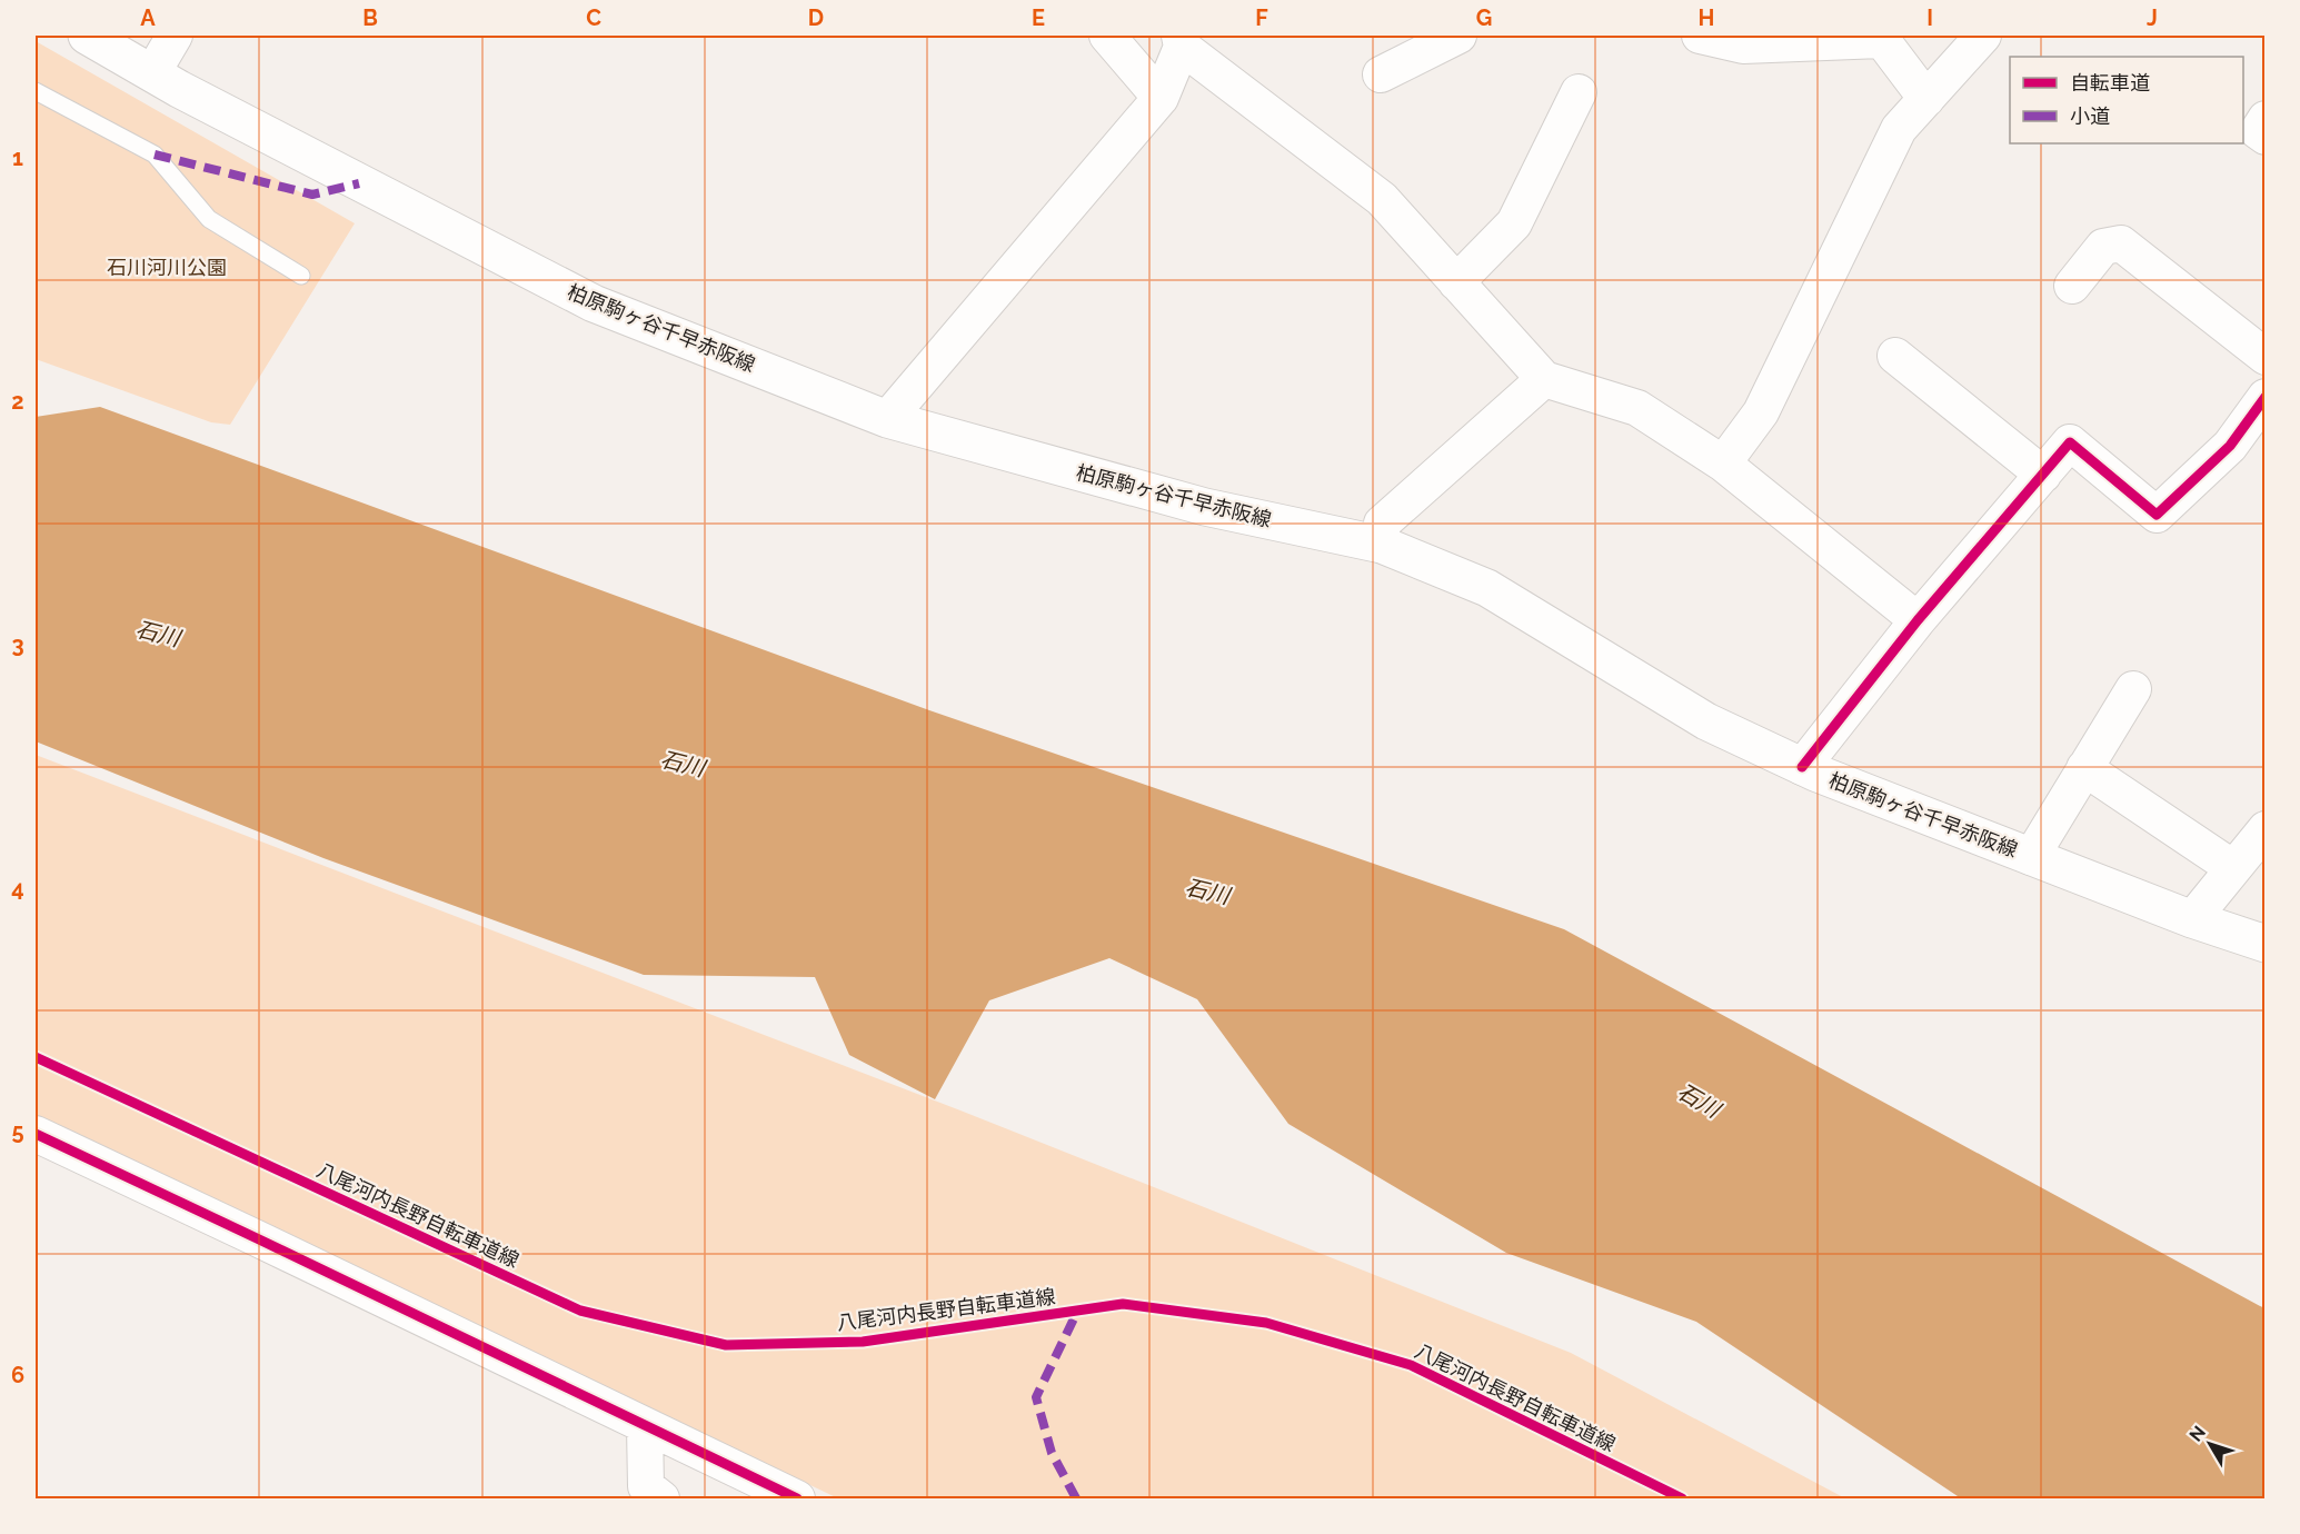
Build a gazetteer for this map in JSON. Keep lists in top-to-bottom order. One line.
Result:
{"streets":{"main road":["柏原駒ヶ谷千早赤阪線"],"cycle path":["八尾河内長野自転車道線"]},"water":["石川"],"parks":["石川河川公園"],"legend":["自転車道","小道"],"north":"top left","grid":{"columns":["A","B","C","D","E","F","G","H","I","J"],"rows":["1","2","3","4","5","6"]}}
